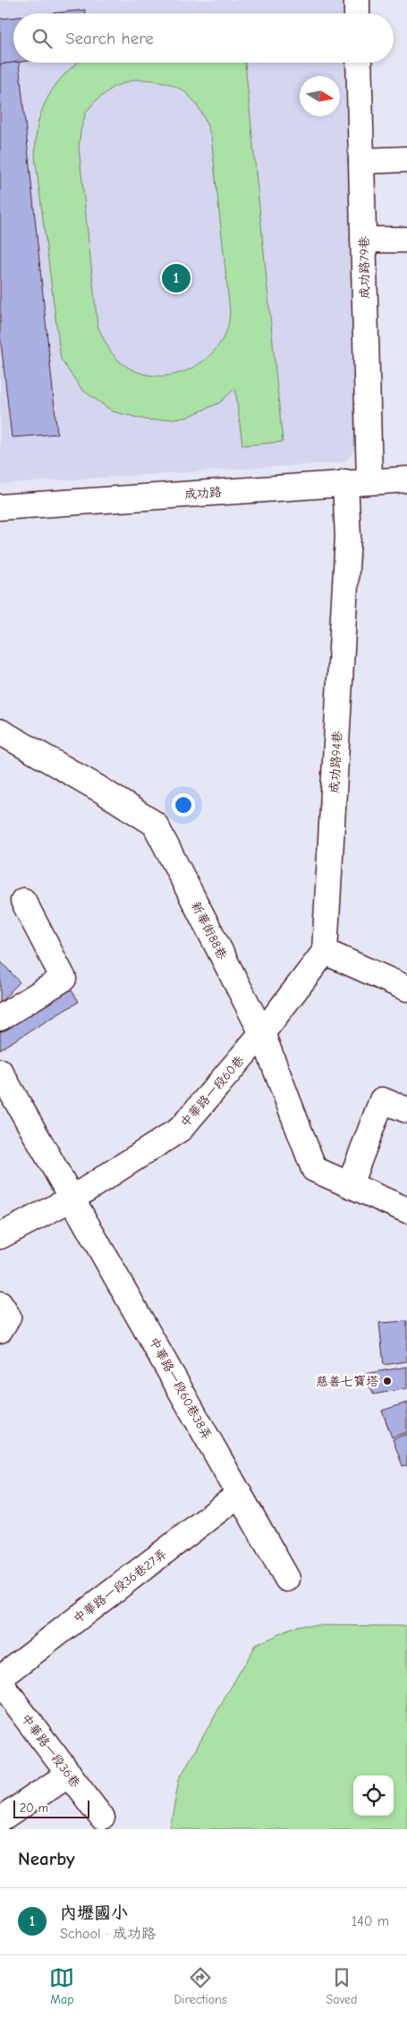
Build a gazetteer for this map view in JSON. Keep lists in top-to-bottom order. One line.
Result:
{"streets":{"street":["成功路79巷","成功路","成功路94巷","新華街88巷","中華路一段60巷","中華路一段60巷38弄","中華路一段36巷27弄","中華路一段36巷"]},"crossings":[["成功路79巷","成功路"],["成功路79巷","成功路94巷"],["成功路","成功路94巷"],["成功路94巷","中華路一段60巷"],["新華街88巷","中華路一段60巷"],["中華路一段60巷","中華路一段60巷38弄"],["中華路一段60巷38弄","中華路一段36巷27弄"]],"places":["慈善七寶塔"],"scale_bar":"20 m","north":"right","page":{"search":"Search here","pins":"1","scale":"20 m","heading":"Nearby","list":[{"mark":"1","name":"內壢國小","note":"School · 成功路","value":"140 m"}],"nav":["Map","Directions","Saved"]}}
